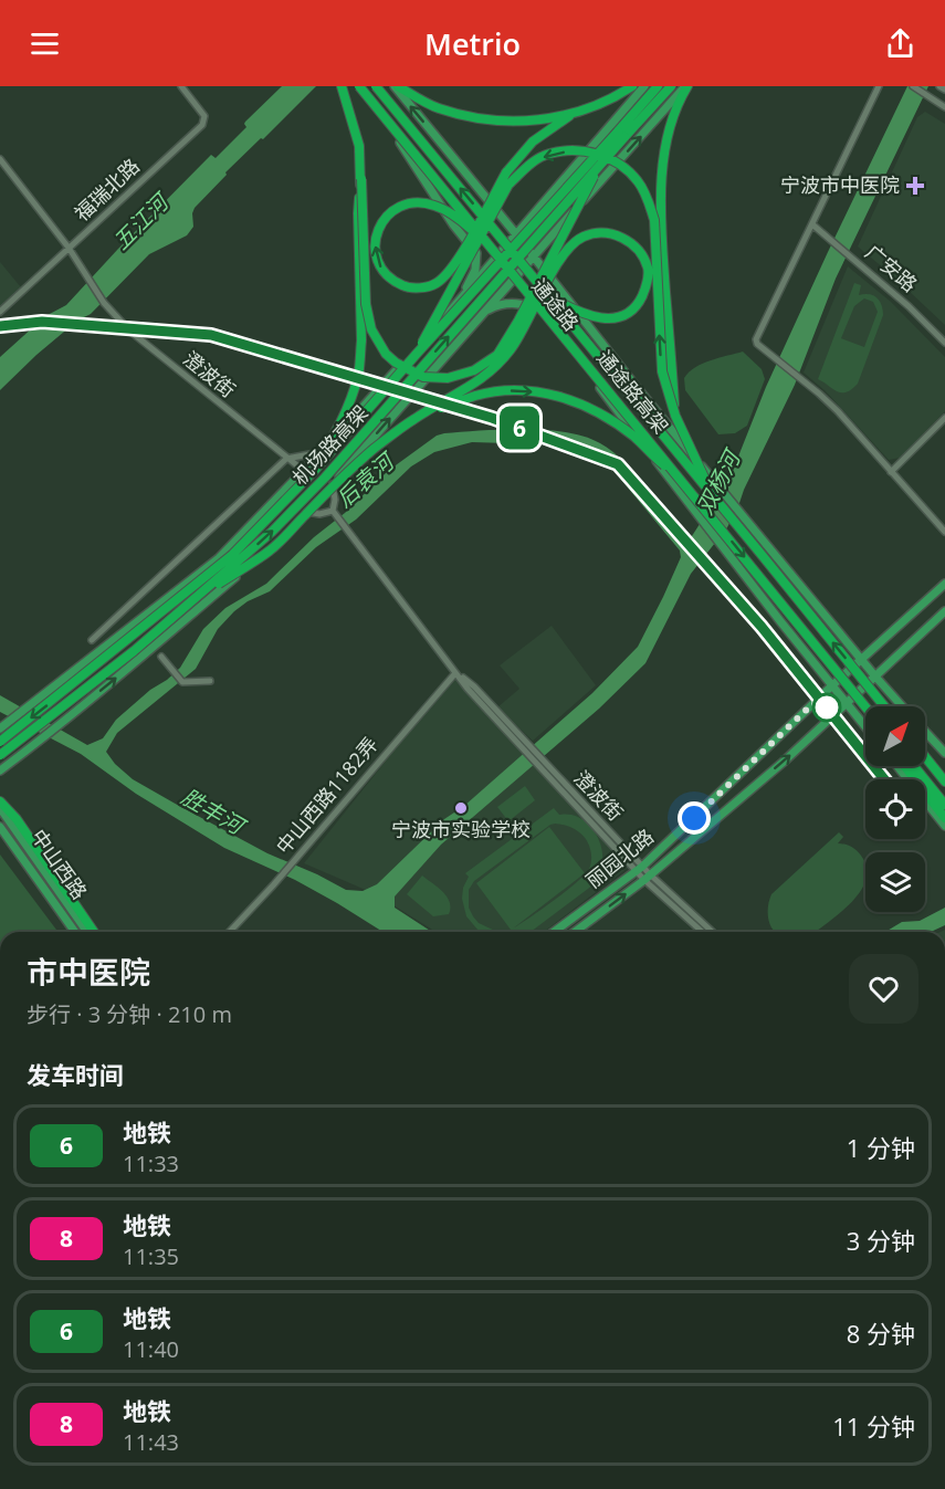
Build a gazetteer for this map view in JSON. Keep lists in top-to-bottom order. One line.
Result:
{"streets":{"highway":["通途路高架","机场路高架"],"main road":["通途路","丽园北路","中山西路"],"street":["福瑞北路","广安路","澄波街","中山西路1182弄"]},"crossings":[["福瑞北路","澄波街"],["通途路","通途路高架"],["通途路","丽园北路"],["澄波街","中山西路1182弄"],["澄波街","丽园北路"]],"water":["五江河","后袁河","双杨河","胜丰河"],"places":{"health":["宁波市中医院"],"other":["宁波市实验学校"]},"lines":["metro line 6"],"north":"top right","page":{"header":"Metrio","on_map":"6","heading":[["市中医院","步行 · 3 分钟 · 210 m"],"发车时间"],"list":[{"mark":"6","name":"地铁","note":"11:33","value":"1 分钟"},{"mark":"8","name":"地铁","note":"11:35","value":"3 分钟"},{"mark":"6","name":"地铁","note":"11:40","value":"8 分钟"},{"mark":"8","name":"地铁","note":"11:43","value":"11 分钟"}]}}
